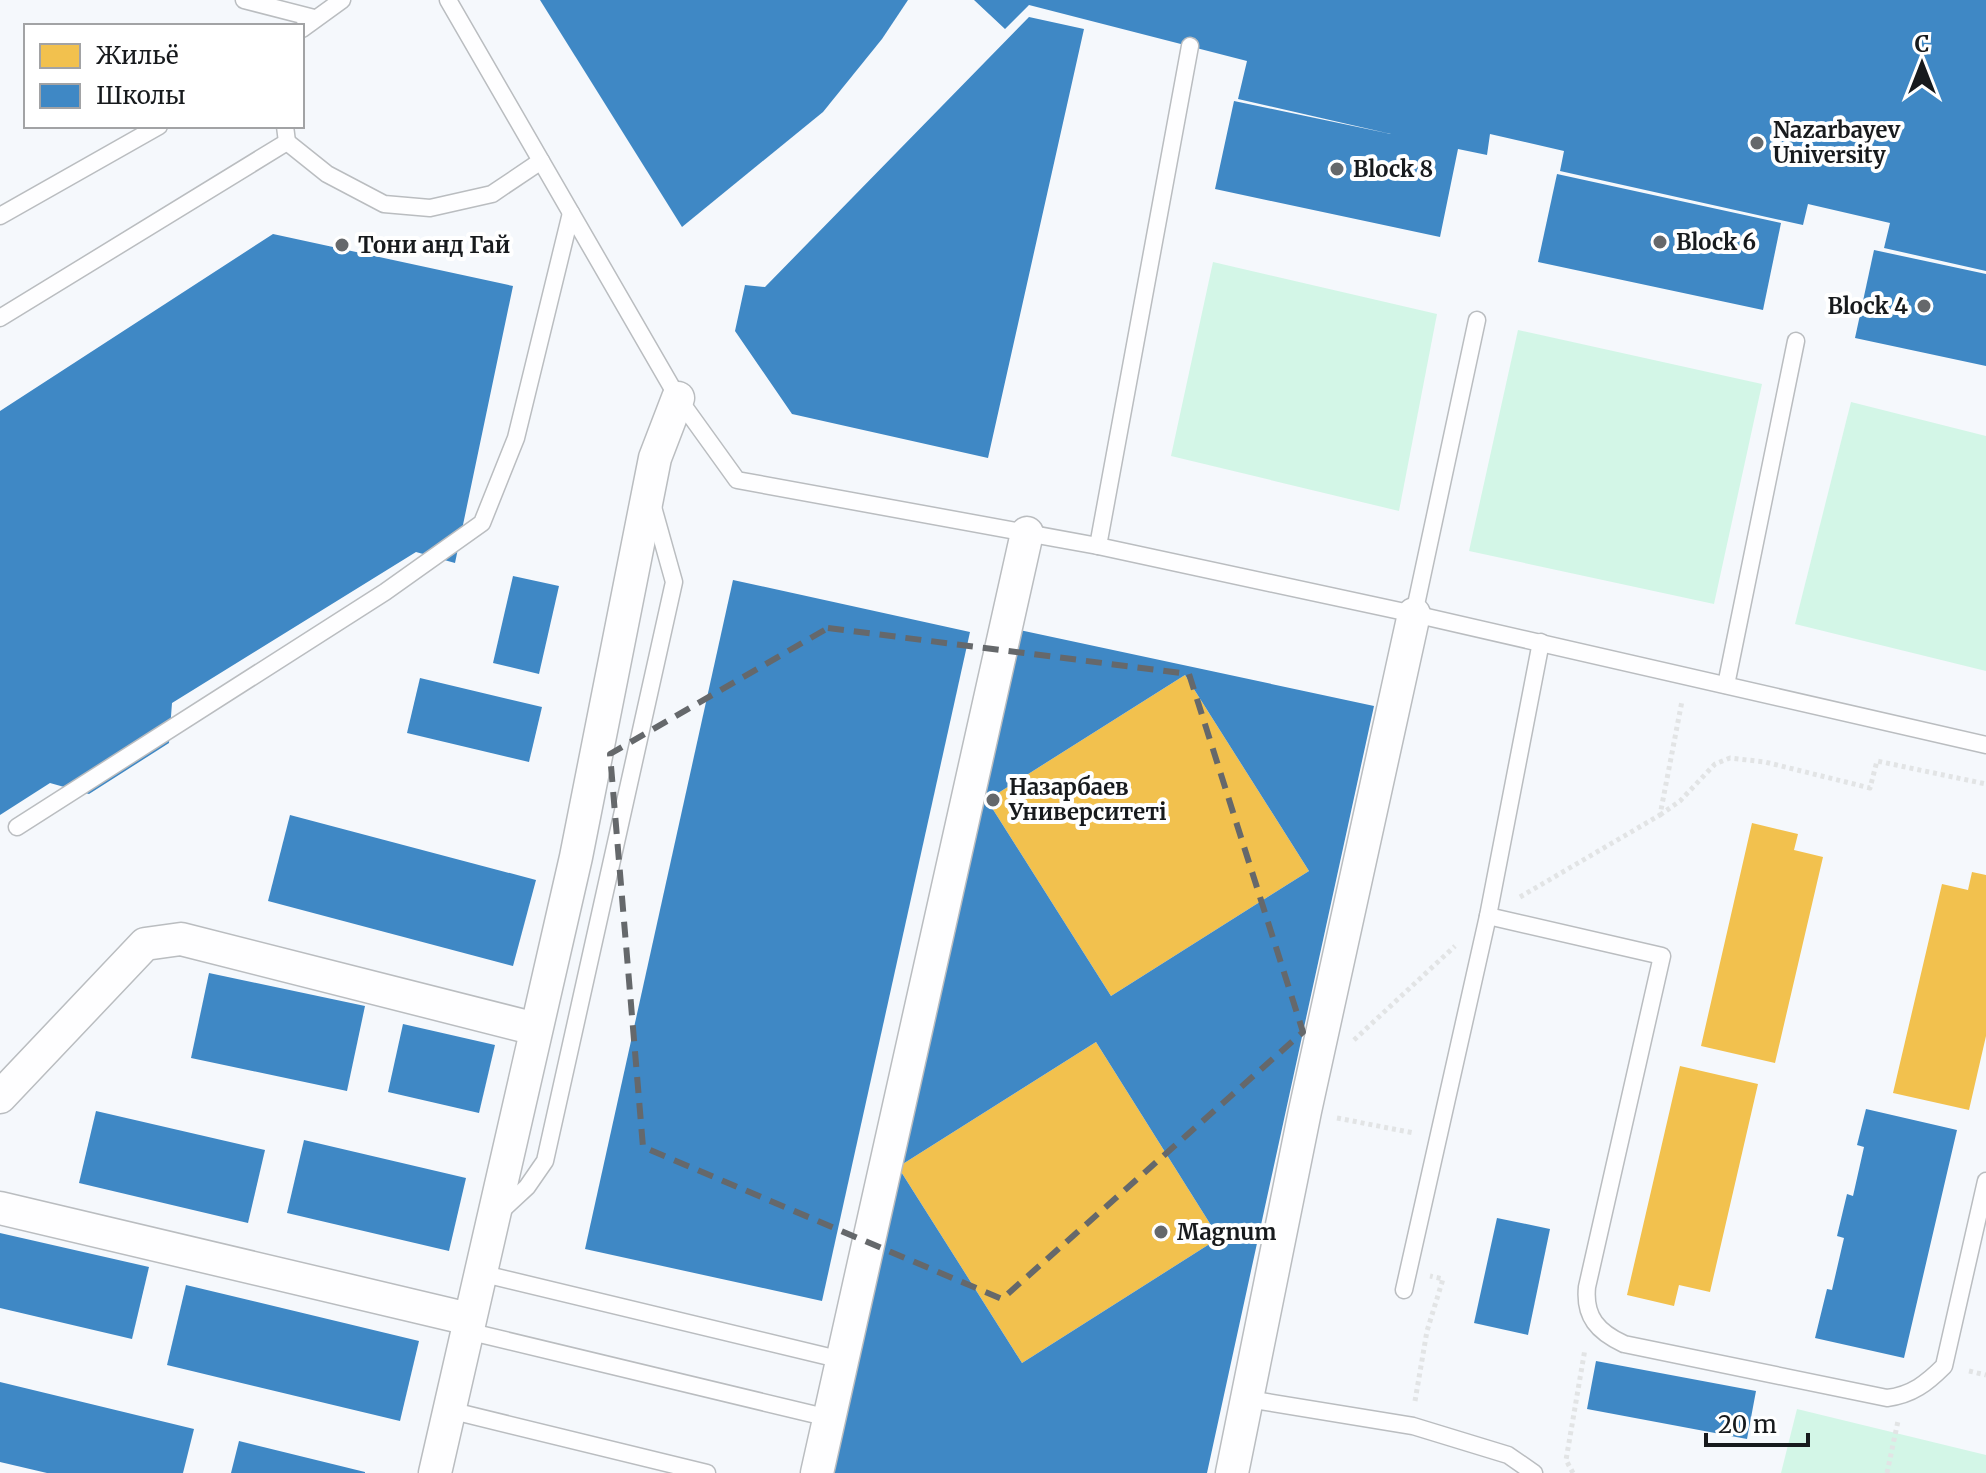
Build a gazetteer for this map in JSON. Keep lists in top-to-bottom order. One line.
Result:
{"places":["Nazarbayev University","Block 8","Block 6","Тони анд Гай","Block 4","Назарбаев Университеті","Magnum"],"legend":["Жильё","Школы"],"scale_bar":"20 m","north":"top"}
